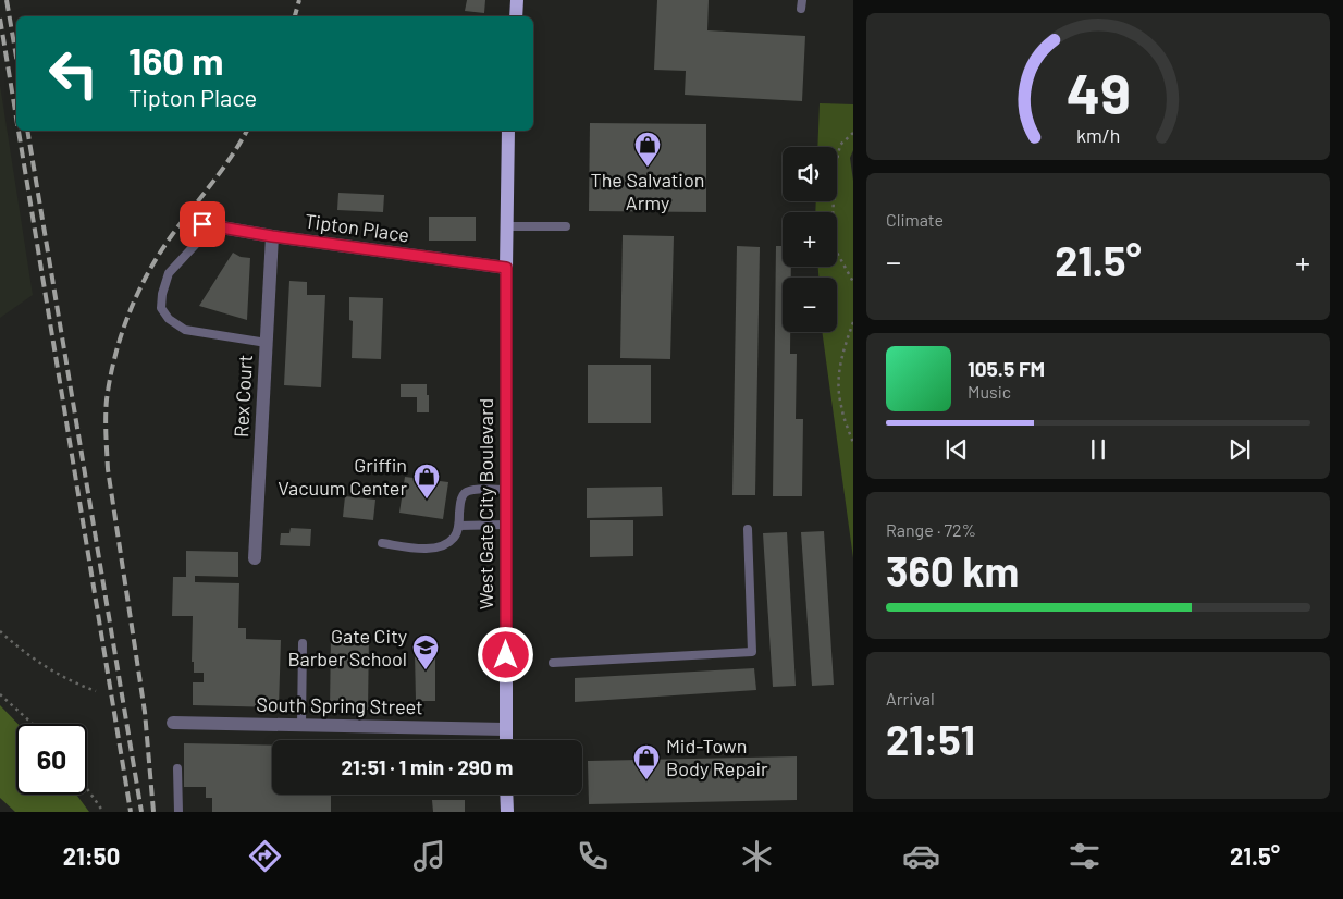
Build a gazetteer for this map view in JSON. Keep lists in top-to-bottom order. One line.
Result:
{"streets":{"main road":["West Gate City Boulevard"],"street":["Tipton Place","Rex Court","South Spring Street"]},"crossings":[["Tipton Place","Rex Court"],["Tipton Place","West Gate City Boulevard"],["West Gate City Boulevard","South Spring Street"]],"places":{"shop":["The Salvation Army","Griffin Vacuum Center","Mid-Town Body Repair"],"school or university":["Gate City Barber School"]},"page":{"turn":["160 m","Tipton Place"],"map_buttons":["+","−"],"tile":["Climate",["Range · 72%","360 km"],["Arrival","21:51"]],"heat":["−","21.5°","+"],"song":["105.5 FM","Music"],"limit":"60","trip":"21:51 · 1 min · 290 m","tabs":["21:50","21.5°"],"gauge":["49","km/h"]}}
